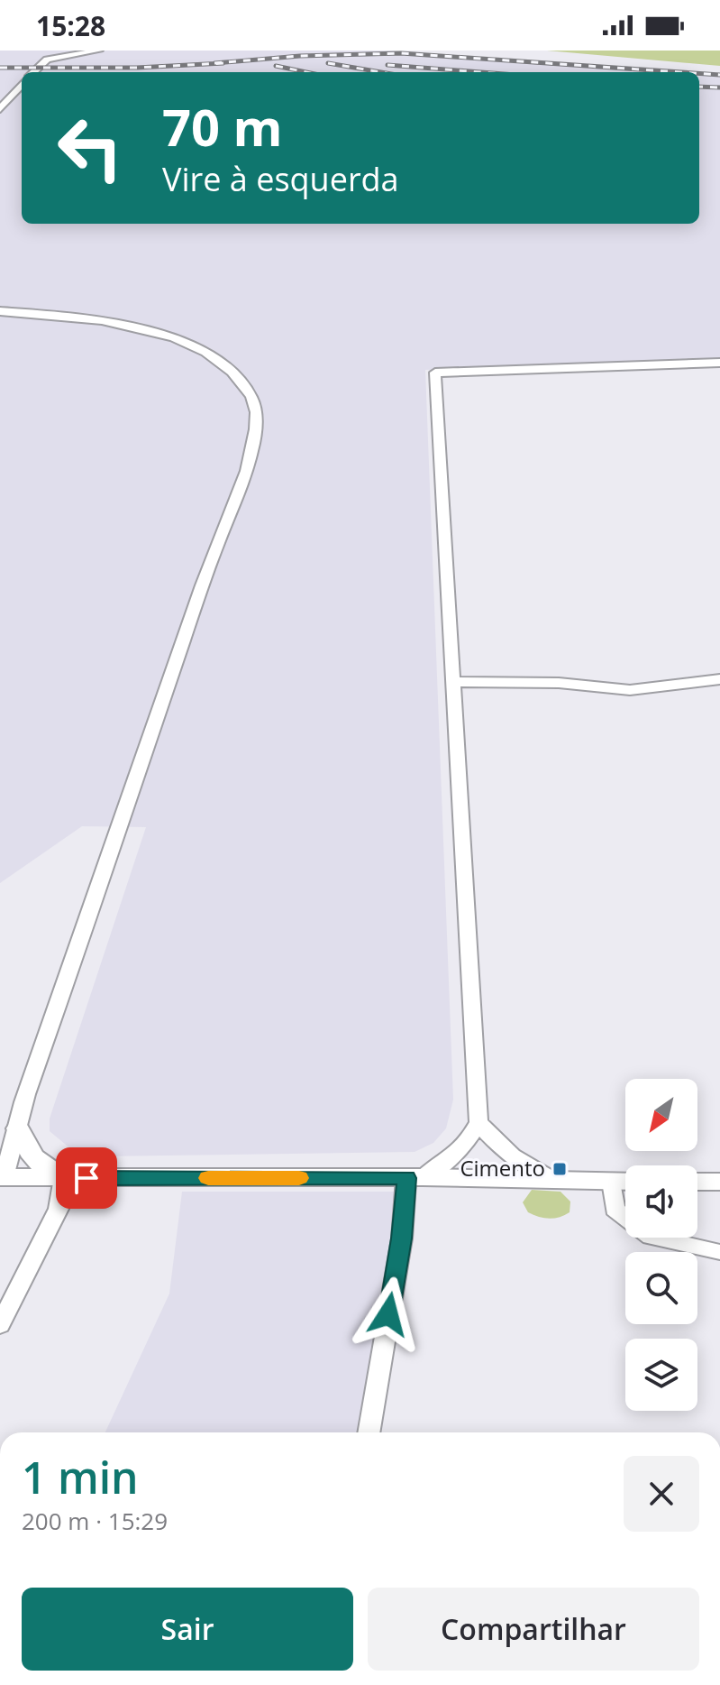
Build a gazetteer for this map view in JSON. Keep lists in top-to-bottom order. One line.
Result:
{"places":{"transit":["Cimento"]},"north":"bottom left","page":{"status":"15:28","turn":["70 m","Vire à esquerda"],"heading":["1 min","200 m · 15:29"],"buttons":["Sair","Compartilhar"]}}
